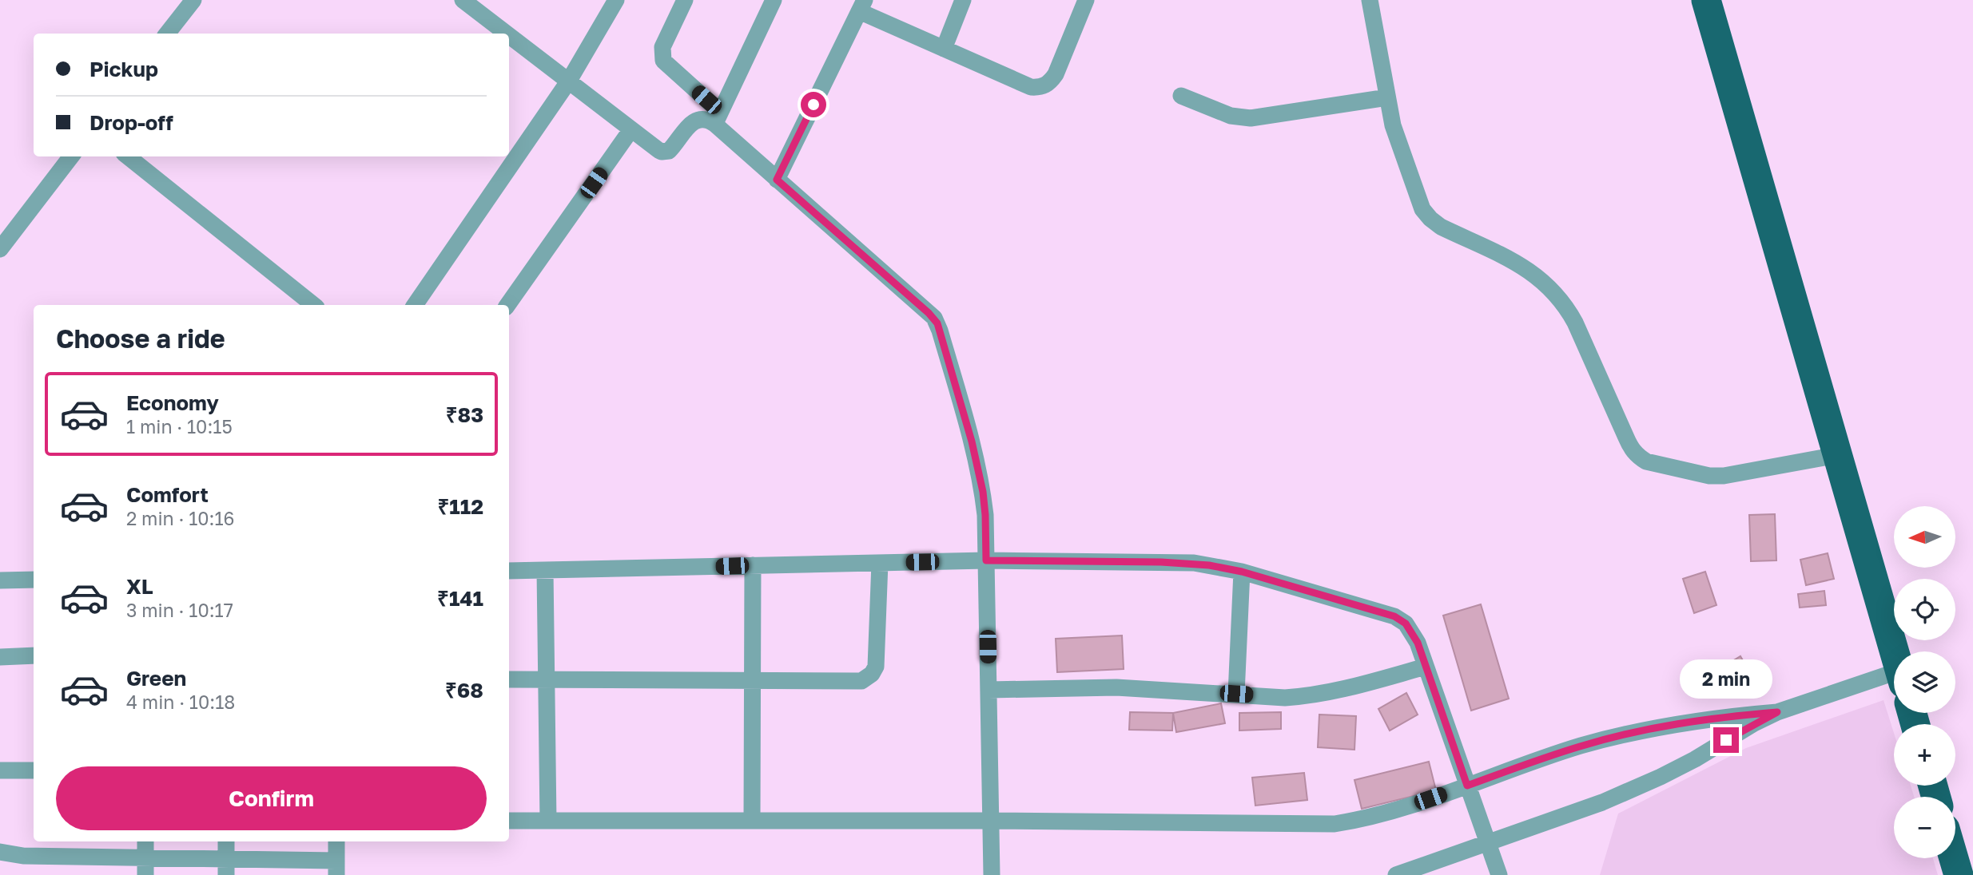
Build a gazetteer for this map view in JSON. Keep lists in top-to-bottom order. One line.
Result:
{"north":"left","page":{"banner":["Pickup","Drop-off"],"heading":"Choose a ride","list":[{"name":"Economy","note":"1 min · 10:15","value":"₹83"},{"name":"Comfort","note":"2 min · 10:16","value":"₹112"},{"name":"XL","note":"3 min · 10:17","value":"₹141"},{"name":"Green","note":"4 min · 10:18","value":"₹68"}],"map_buttons":["+","−"],"bubble":"2 min","buttons":"Confirm"}}
